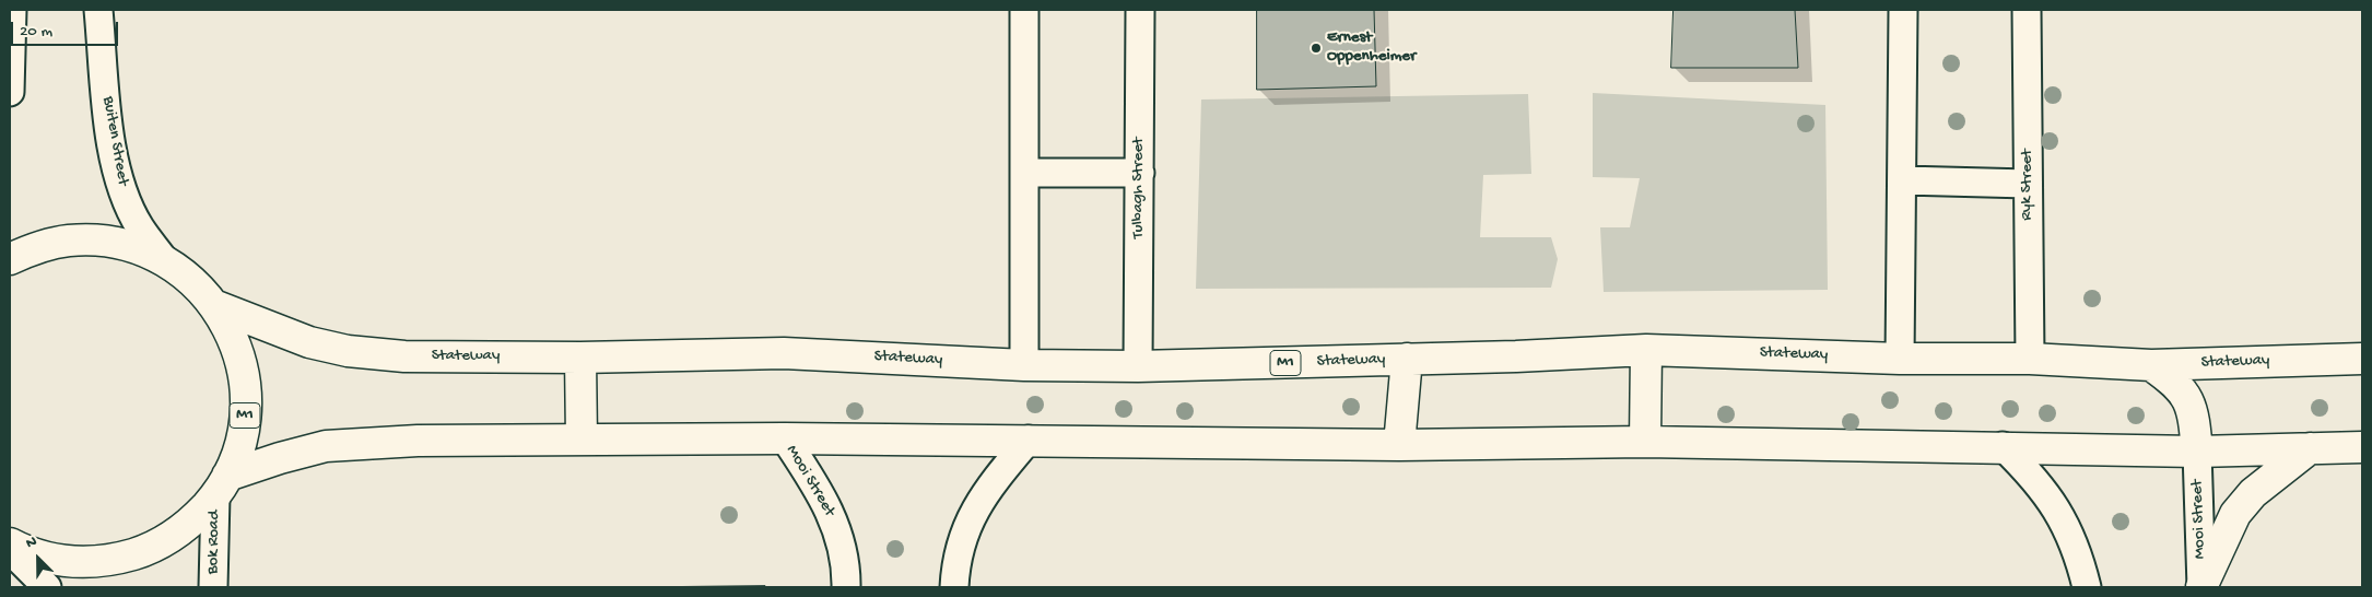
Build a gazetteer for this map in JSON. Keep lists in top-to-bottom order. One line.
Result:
{"streets":{"main road":["Stateway","M1"],"street":["Buiten Street","Ryk Street","Tulbagh Street","Mooi Street","Bok Road"]},"crossings":[["Buiten Street","M1"],["Ryk Street","Stateway"],["Tulbagh Street","Stateway"],["Stateway","M1"],["M1","Mooi Street"],["M1","Bok Road"]],"places":["Ernest Oppenheimer"],"scale_bar":"20 m","north":"top left"}
